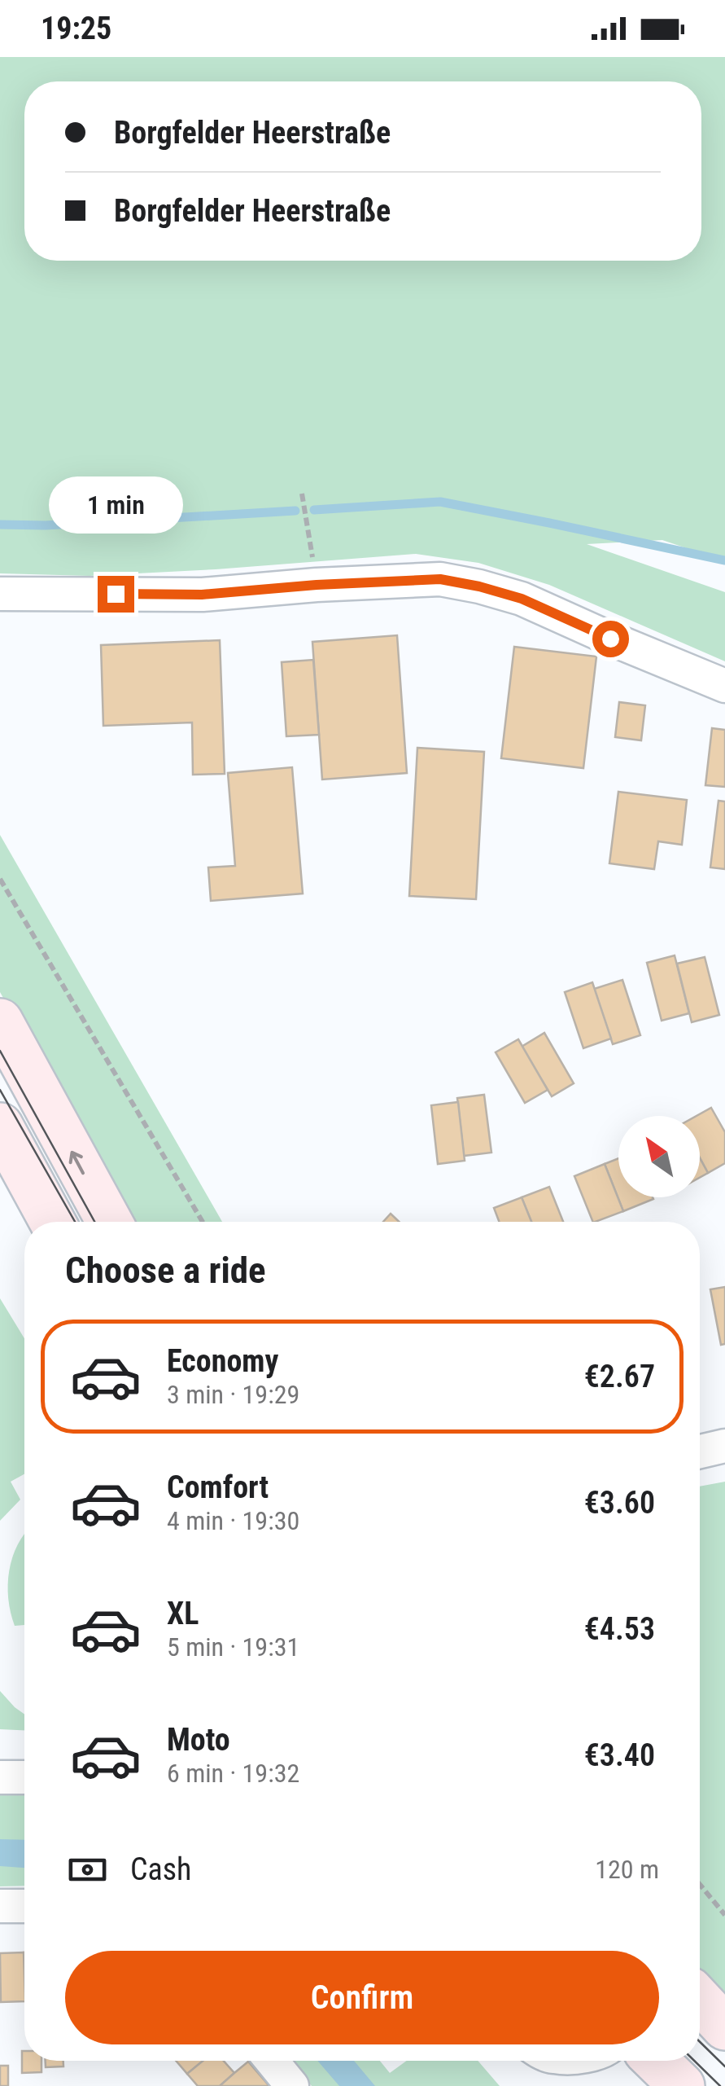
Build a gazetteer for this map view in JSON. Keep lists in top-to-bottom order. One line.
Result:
{"north":"top left","page":{"status":"19:25","banner":["Borgfelder Heerstraße","Borgfelder Heerstraße"],"bubble":"1 min","heading":"Choose a ride","list":[{"name":"Economy","note":"3 min · 19:29","value":"€2.67"},{"name":"Comfort","note":"4 min · 19:30","value":"€3.60"},{"name":"XL","note":"5 min · 19:31","value":"€4.53"},{"name":"Moto","note":"6 min · 19:32","value":"€3.40"}],"pay":["Cash","120 m"],"buttons":"Confirm"}}
